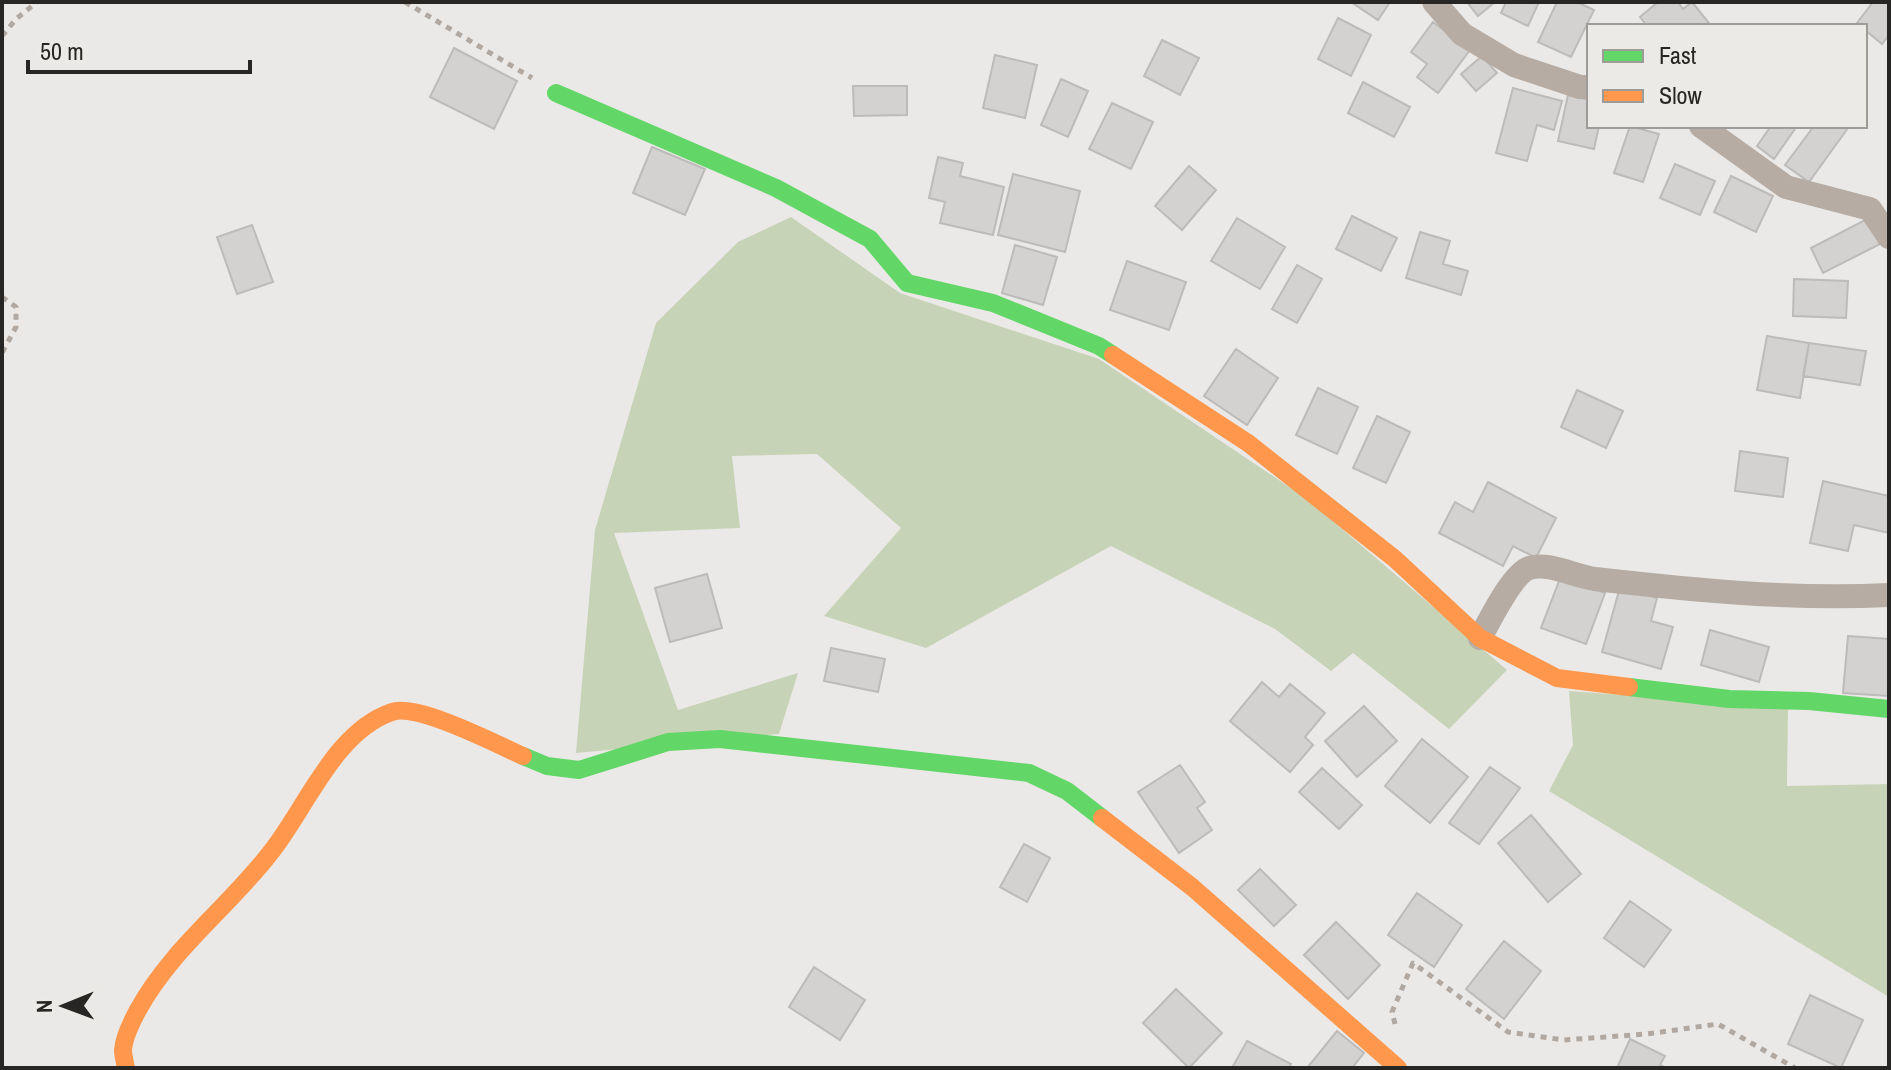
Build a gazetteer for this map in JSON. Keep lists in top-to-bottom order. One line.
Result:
{"legend":["Fast","Slow"],"scale_bar":"50 m","north":"left"}
